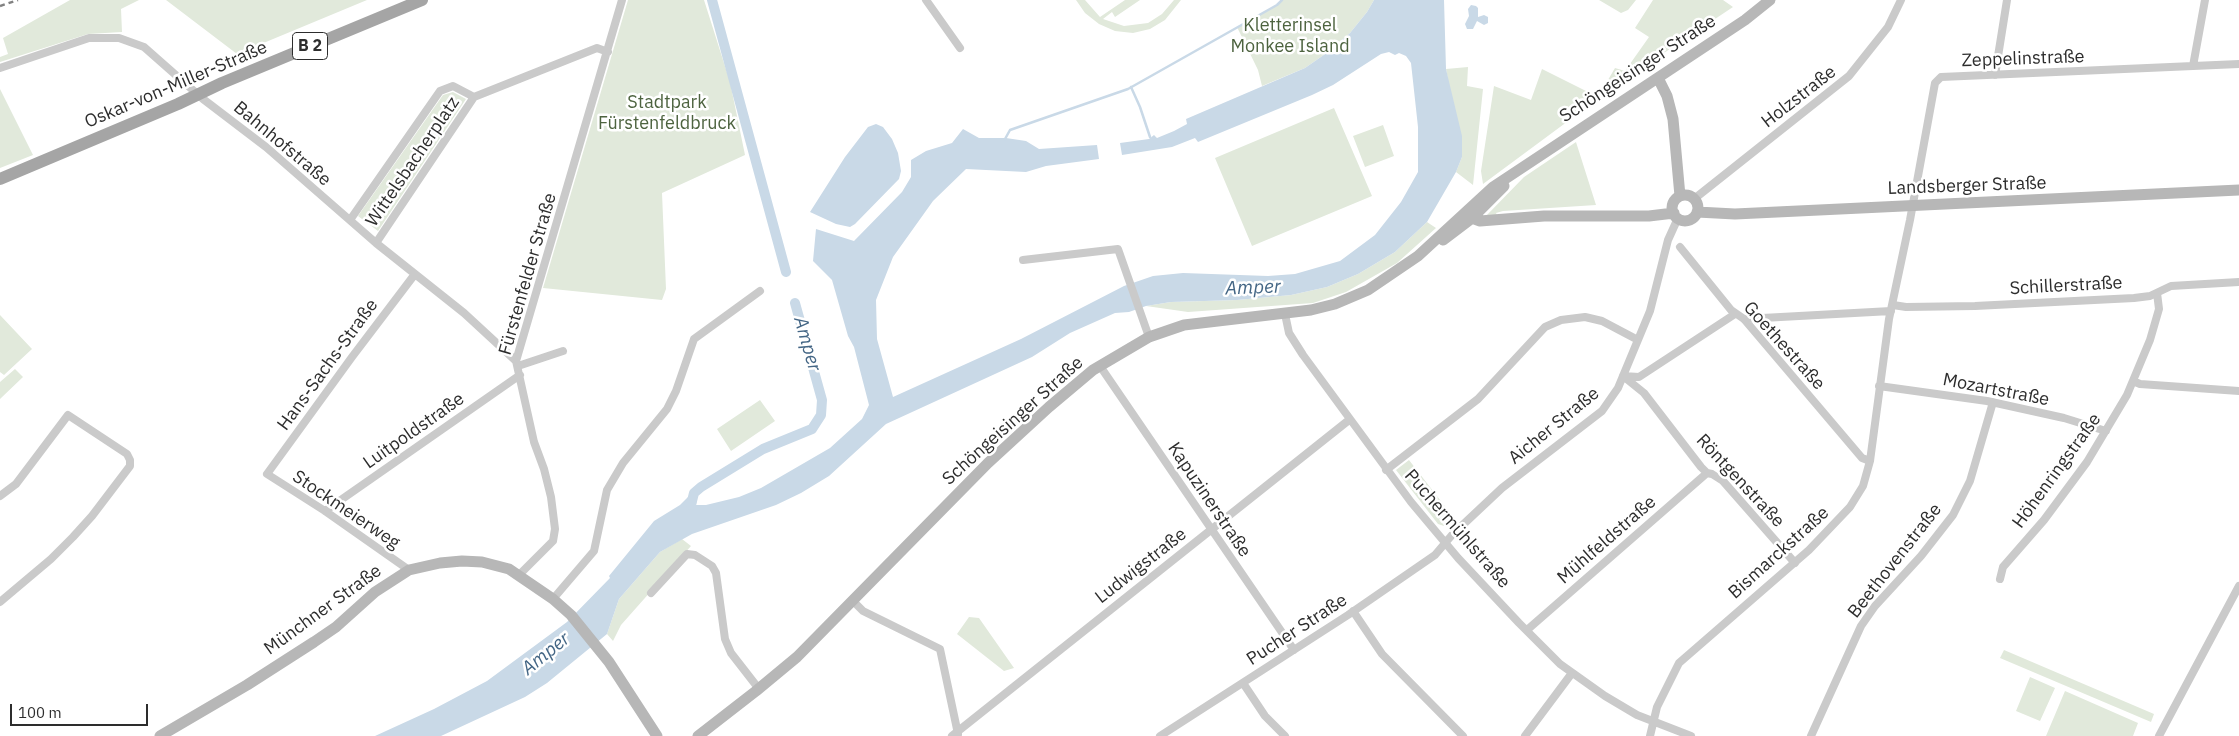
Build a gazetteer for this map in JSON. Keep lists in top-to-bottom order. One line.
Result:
{"streets":{"main road":["B 2","Oskar-von-Miller-Straße"],"street":["Zeppelinstraße","Schöngeisinger Straße","Holzstraße","Bahnhofstraße","Wittelsbacherplatz","Landsberger Straße","Fürstenfelder Straße","Schillerstraße","Goethestraße","Hans-Sachs-Straße","Mozartstraße","Aicher Straße","Luitpoldstraße","Höhenringstraße","Röntgenstraße","Kapuzinerstraße","Stockmeierweg","Puchermühlstraße","Mühlfeldstraße","Bismarckstraße","Beethovenstraße","Ludwigstraße","Münchner Straße","Pucher Straße"]},"crossings":[["Zeppelinstraße","Landsberger Straße"],["Zeppelinstraße","Bismarckstraße"],["Schöngeisinger Straße","Kapuzinerstraße"],["Schöngeisinger Straße","Puchermühlstraße"],["Oskar-von-Miller-Straße","Bahnhofstraße"],["Holzstraße","Landsberger Straße"],["Holzstraße","Aicher Straße"],["Bahnhofstraße","Wittelsbacherplatz"],["Bahnhofstraße","Fürstenfelder Straße"],["Bahnhofstraße","Hans-Sachs-Straße"],["Wittelsbacherplatz","Fürstenfelder Straße"],["Landsberger Straße","Aicher Straße"],["Landsberger Straße","Bismarckstraße"],["Fürstenfelder Straße","Luitpoldstraße"],["Fürstenfelder Straße","Münchner Straße"],["Schillerstraße","Goethestraße"],["Schillerstraße","Höhenringstraße"],["Schillerstraße","Bismarckstraße"],["Goethestraße","Bismarckstraße"],["Hans-Sachs-Straße","Stockmeierweg"],["Mozartstraße","Höhenringstraße"],["Mozartstraße","Bismarckstraße"],["Mozartstraße","Beethovenstraße"],["Aicher Straße","Röntgenstraße"],["Aicher Straße","Puchermühlstraße"],["Aicher Straße","Pucher Straße"],["Luitpoldstraße","Stockmeierweg"],["Röntgenstraße","Mühlfeldstraße"],["Röntgenstraße","Bismarckstraße"],["Kapuzinerstraße","Ludwigstraße"],["Kapuzinerstraße","Pucher Straße"],["Stockmeierweg","Münchner Straße"],["Puchermühlstraße","Mühlfeldstraße"],["Puchermühlstraße","Bismarckstraße"],["Puchermühlstraße","Ludwigstraße"],["Puchermühlstraße","Pucher Straße"]],"water":["Amper"],"parks":["Kletterinsel Monkee Island","Stadtpark Fürstenfeldbruck"],"scale_bar":"100 m"}
